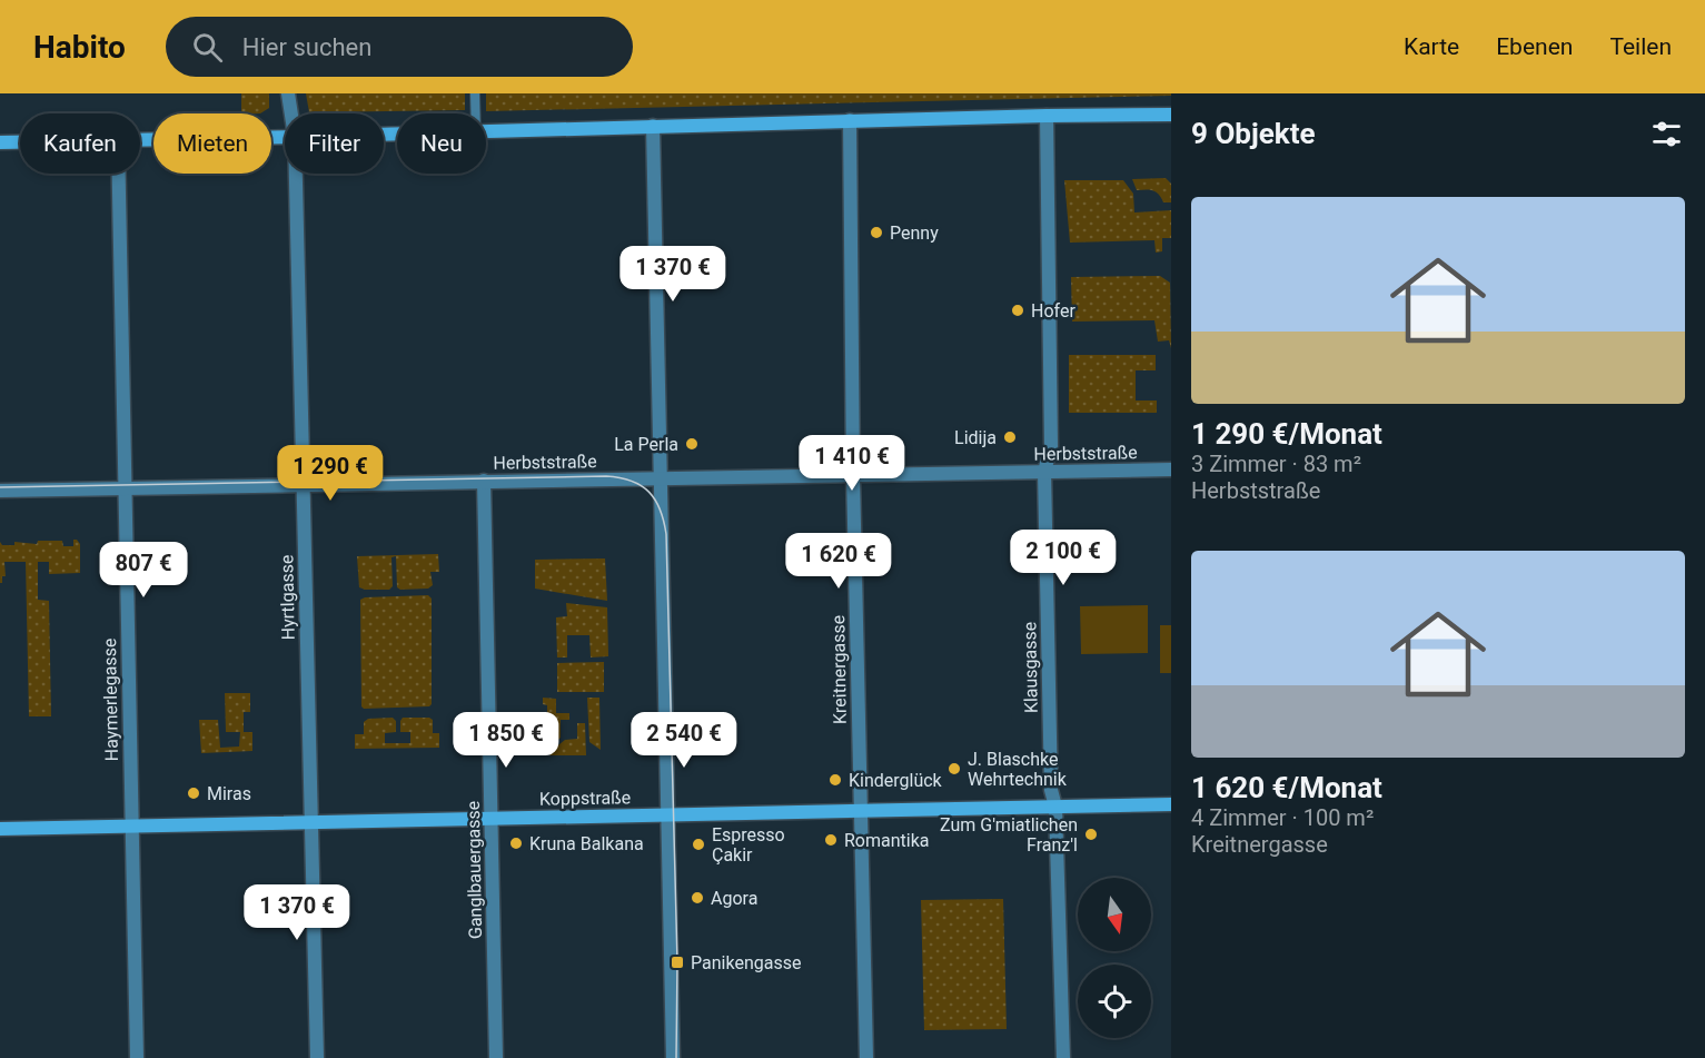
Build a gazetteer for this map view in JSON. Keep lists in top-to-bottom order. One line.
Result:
{"streets":{"main road":["Koppstraße"],"street":["Herbststraße","Hyrtlgasse","Klausgasse","Kreitnergasse","Haymerlegasse","Ganglbauergasse"]},"crossings":[["Herbststraße","Hyrtlgasse"],["Herbststraße","Klausgasse"],["Herbststraße","Kreitnergasse"],["Herbststraße","Haymerlegasse"],["Herbststraße","Ganglbauergasse"],["Hyrtlgasse","Koppstraße"],["Klausgasse","Koppstraße"],["Kreitnergasse","Koppstraße"],["Haymerlegasse","Koppstraße"],["Koppstraße","Ganglbauergasse"]],"places":{"other":["Penny","Hofer","Lidija","La Perla","J. Blaschke Wehrtechnik","Kinderglück","Miras","Zum G'miatlichen Franz'l","Romantika","Kruna Balkana","Espresso Çakir","Agora"],"transit":["Panikengasse"]},"north":"bottom","page":{"header":"Habito","search":"Hier suchen","nav":["Karte","Ebenen","Teilen"],"heading":"9 Objekte","chip":["Kaufen","Mieten","Filter","Neu"],"list":[{"name":"1 290 €/Monat","note":"3 Zimmer · 83 m² · Herbststraße"},{"name":"1 620 €/Monat","note":"4 Zimmer · 100 m² · Kreitnergasse"}],"price":["1 370 €","1 410 €","1 290 €","2 100 €","1 620 €","807 €","1 850 €","2 540 €","1 370 €"]}}
